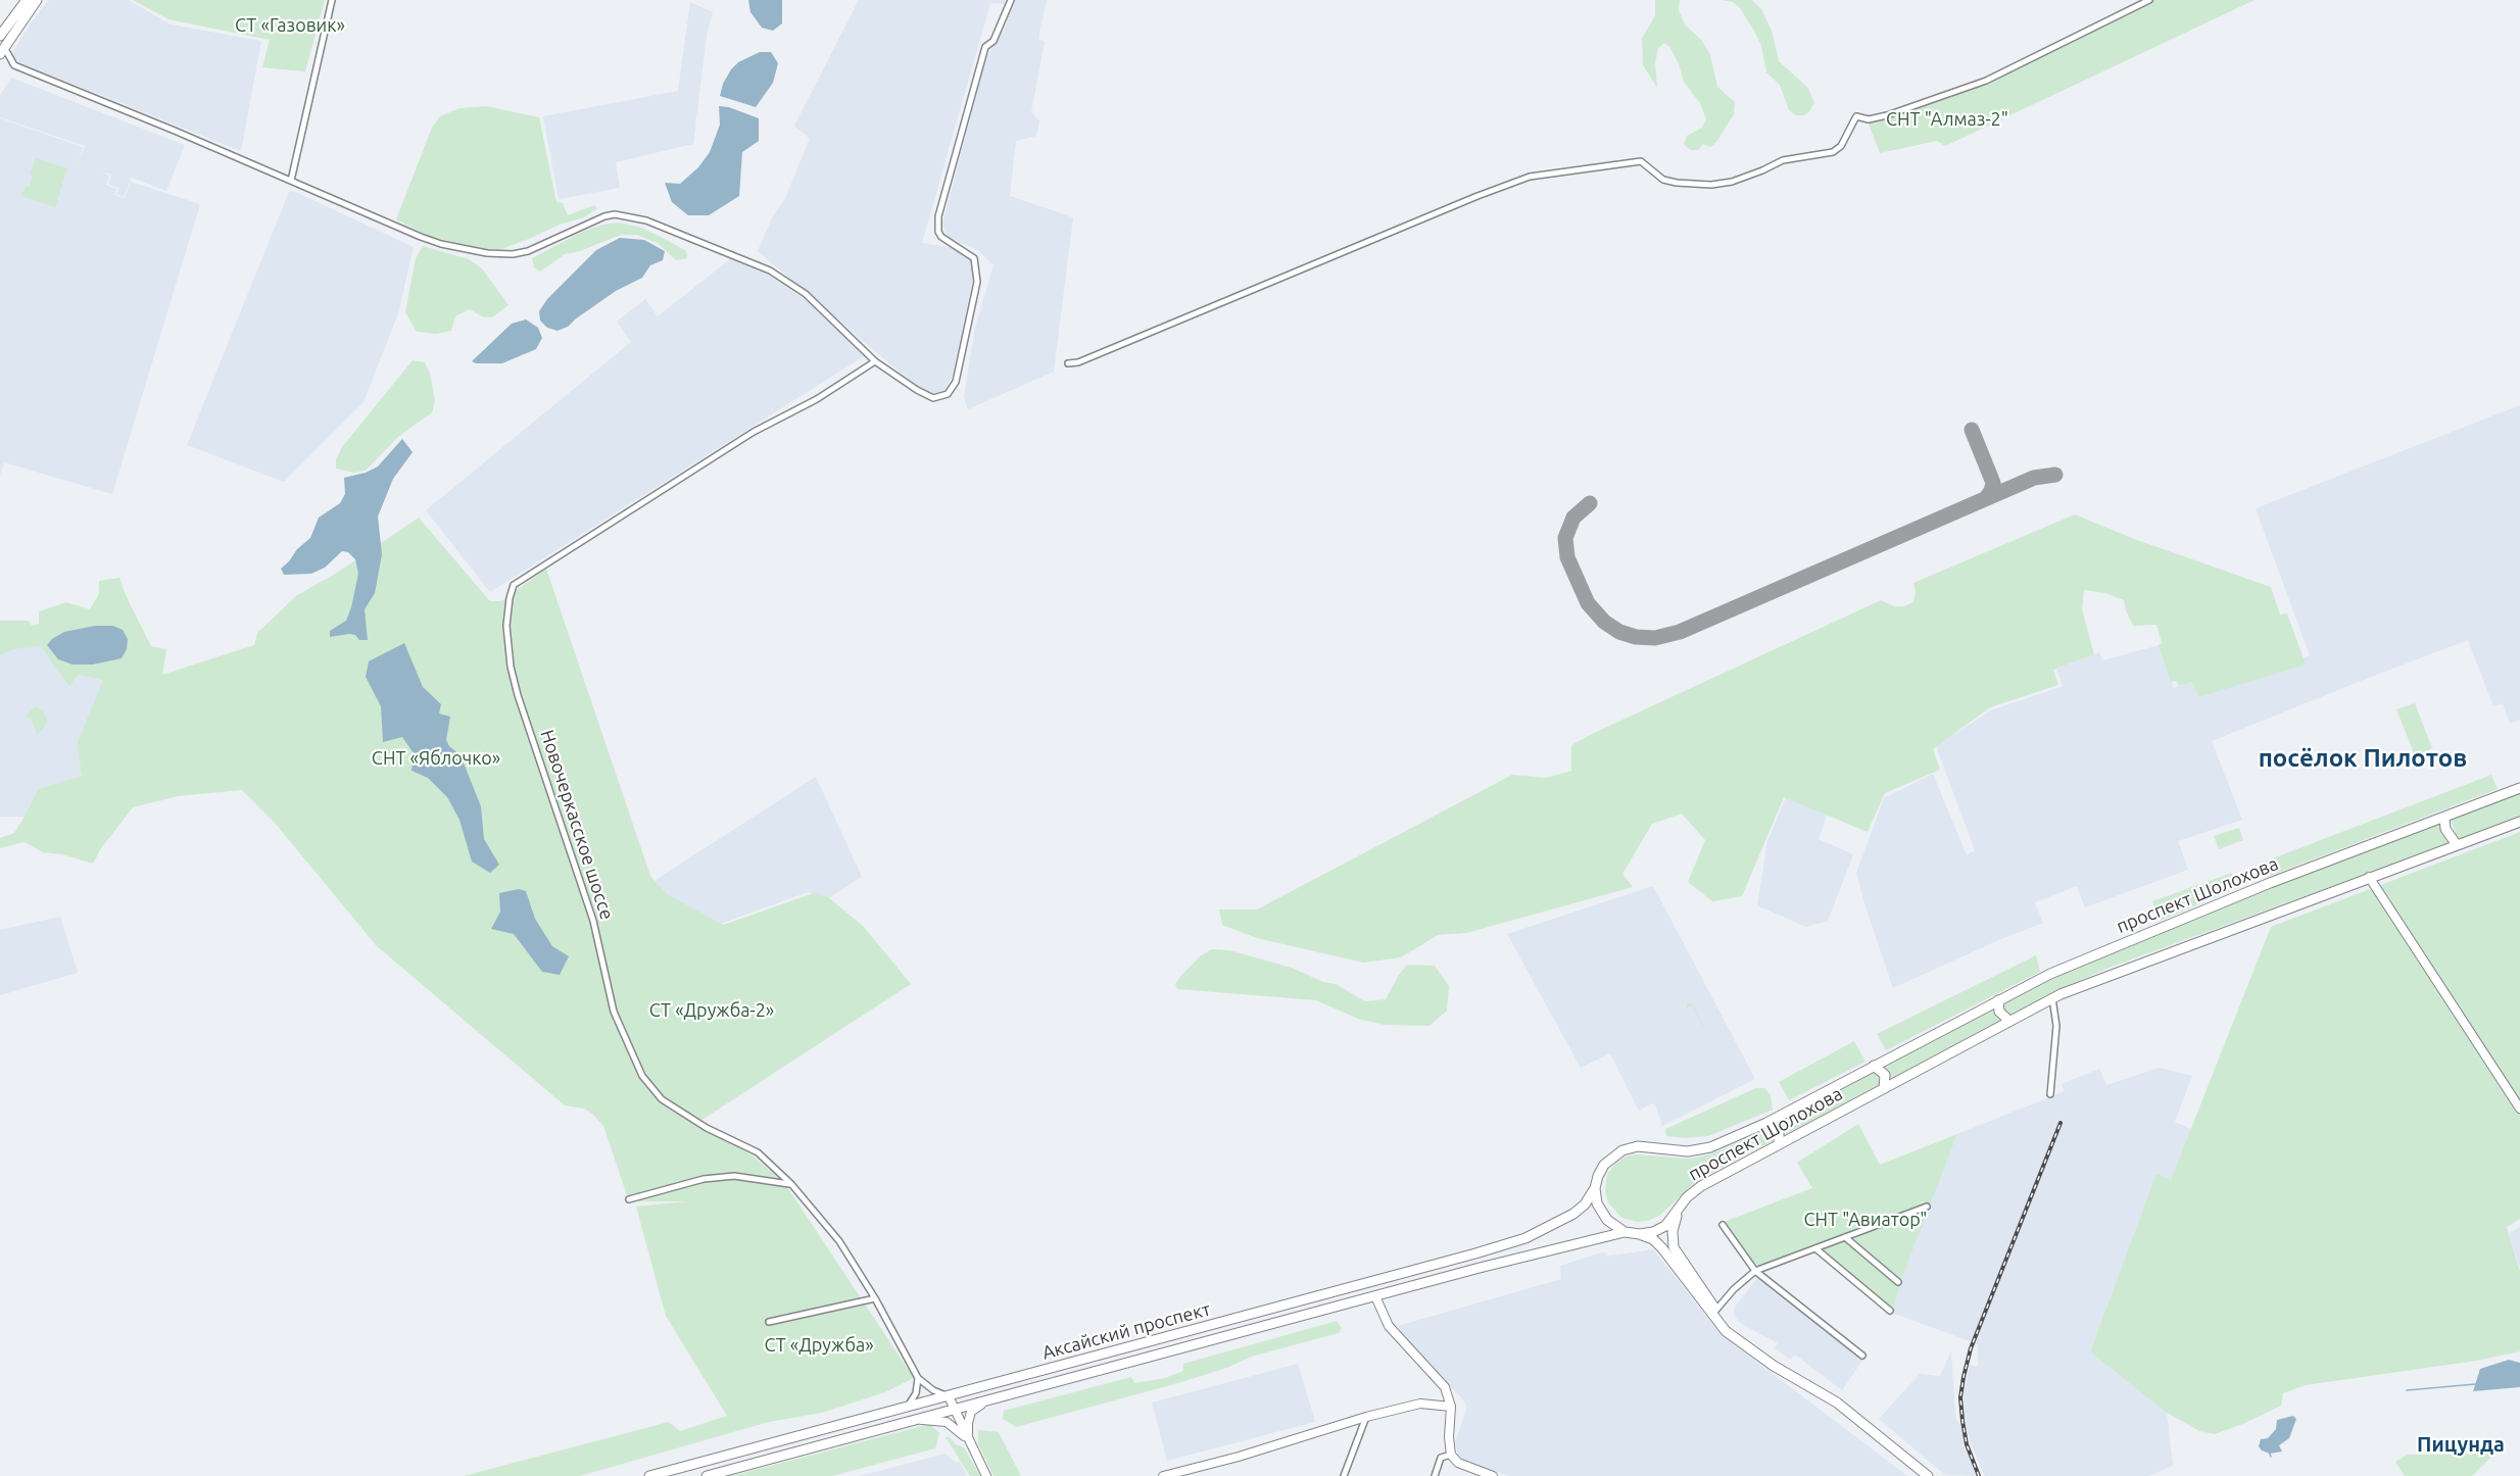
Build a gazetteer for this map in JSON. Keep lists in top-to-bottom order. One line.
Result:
{"streets":{"main road":["проспект Шолохова","Аксайский проспект"],"street":["Новочеркасское шоссе"]},"crossings":[["проспект Шолохова","Аксайский проспект"]],"districts":["посёлок Пилотов","Пицунда"],"parks":["СТ «Газовик»","СНТ \"Алмаз-2\"","СНТ «Яблочко»","СТ «Дружба-2»","СНТ \"Авиатор\"","СТ «Дружба»"]}
